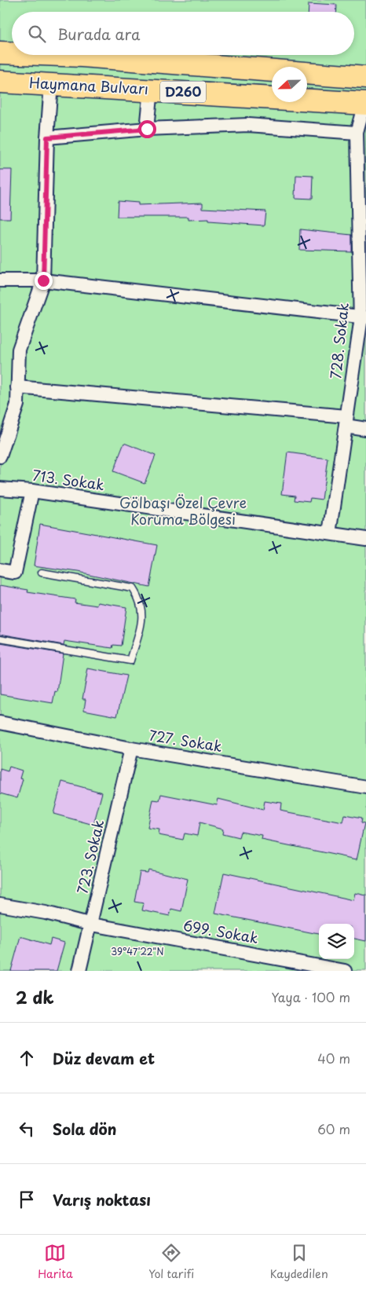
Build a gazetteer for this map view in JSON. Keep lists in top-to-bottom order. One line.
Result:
{"streets":{"highway":["Haymana Bulvarı","D260"],"street":["728. Sokak","713. Sokak","727. Sokak","723. Sokak","699. Sokak"]},"crossings":[["Haymana Bulvarı","728. Sokak"],["728. Sokak","713. Sokak"],["727. Sokak","723. Sokak"],["723. Sokak","699. Sokak"]],"parks":["Gölbaşı Özel Çevre Koruma Bölgesi"],"north":"left","page":{"search":"Burada ara","heading":["2 dk","Yaya · 100 m"],"list":[["Düz devam et","40 m"],["Sola dön","60 m"],"Varış noktası"],"nav":["Harita","Yol tarifi","Kaydedilen"]},"coordinates":["39°47'22\"N"]}
